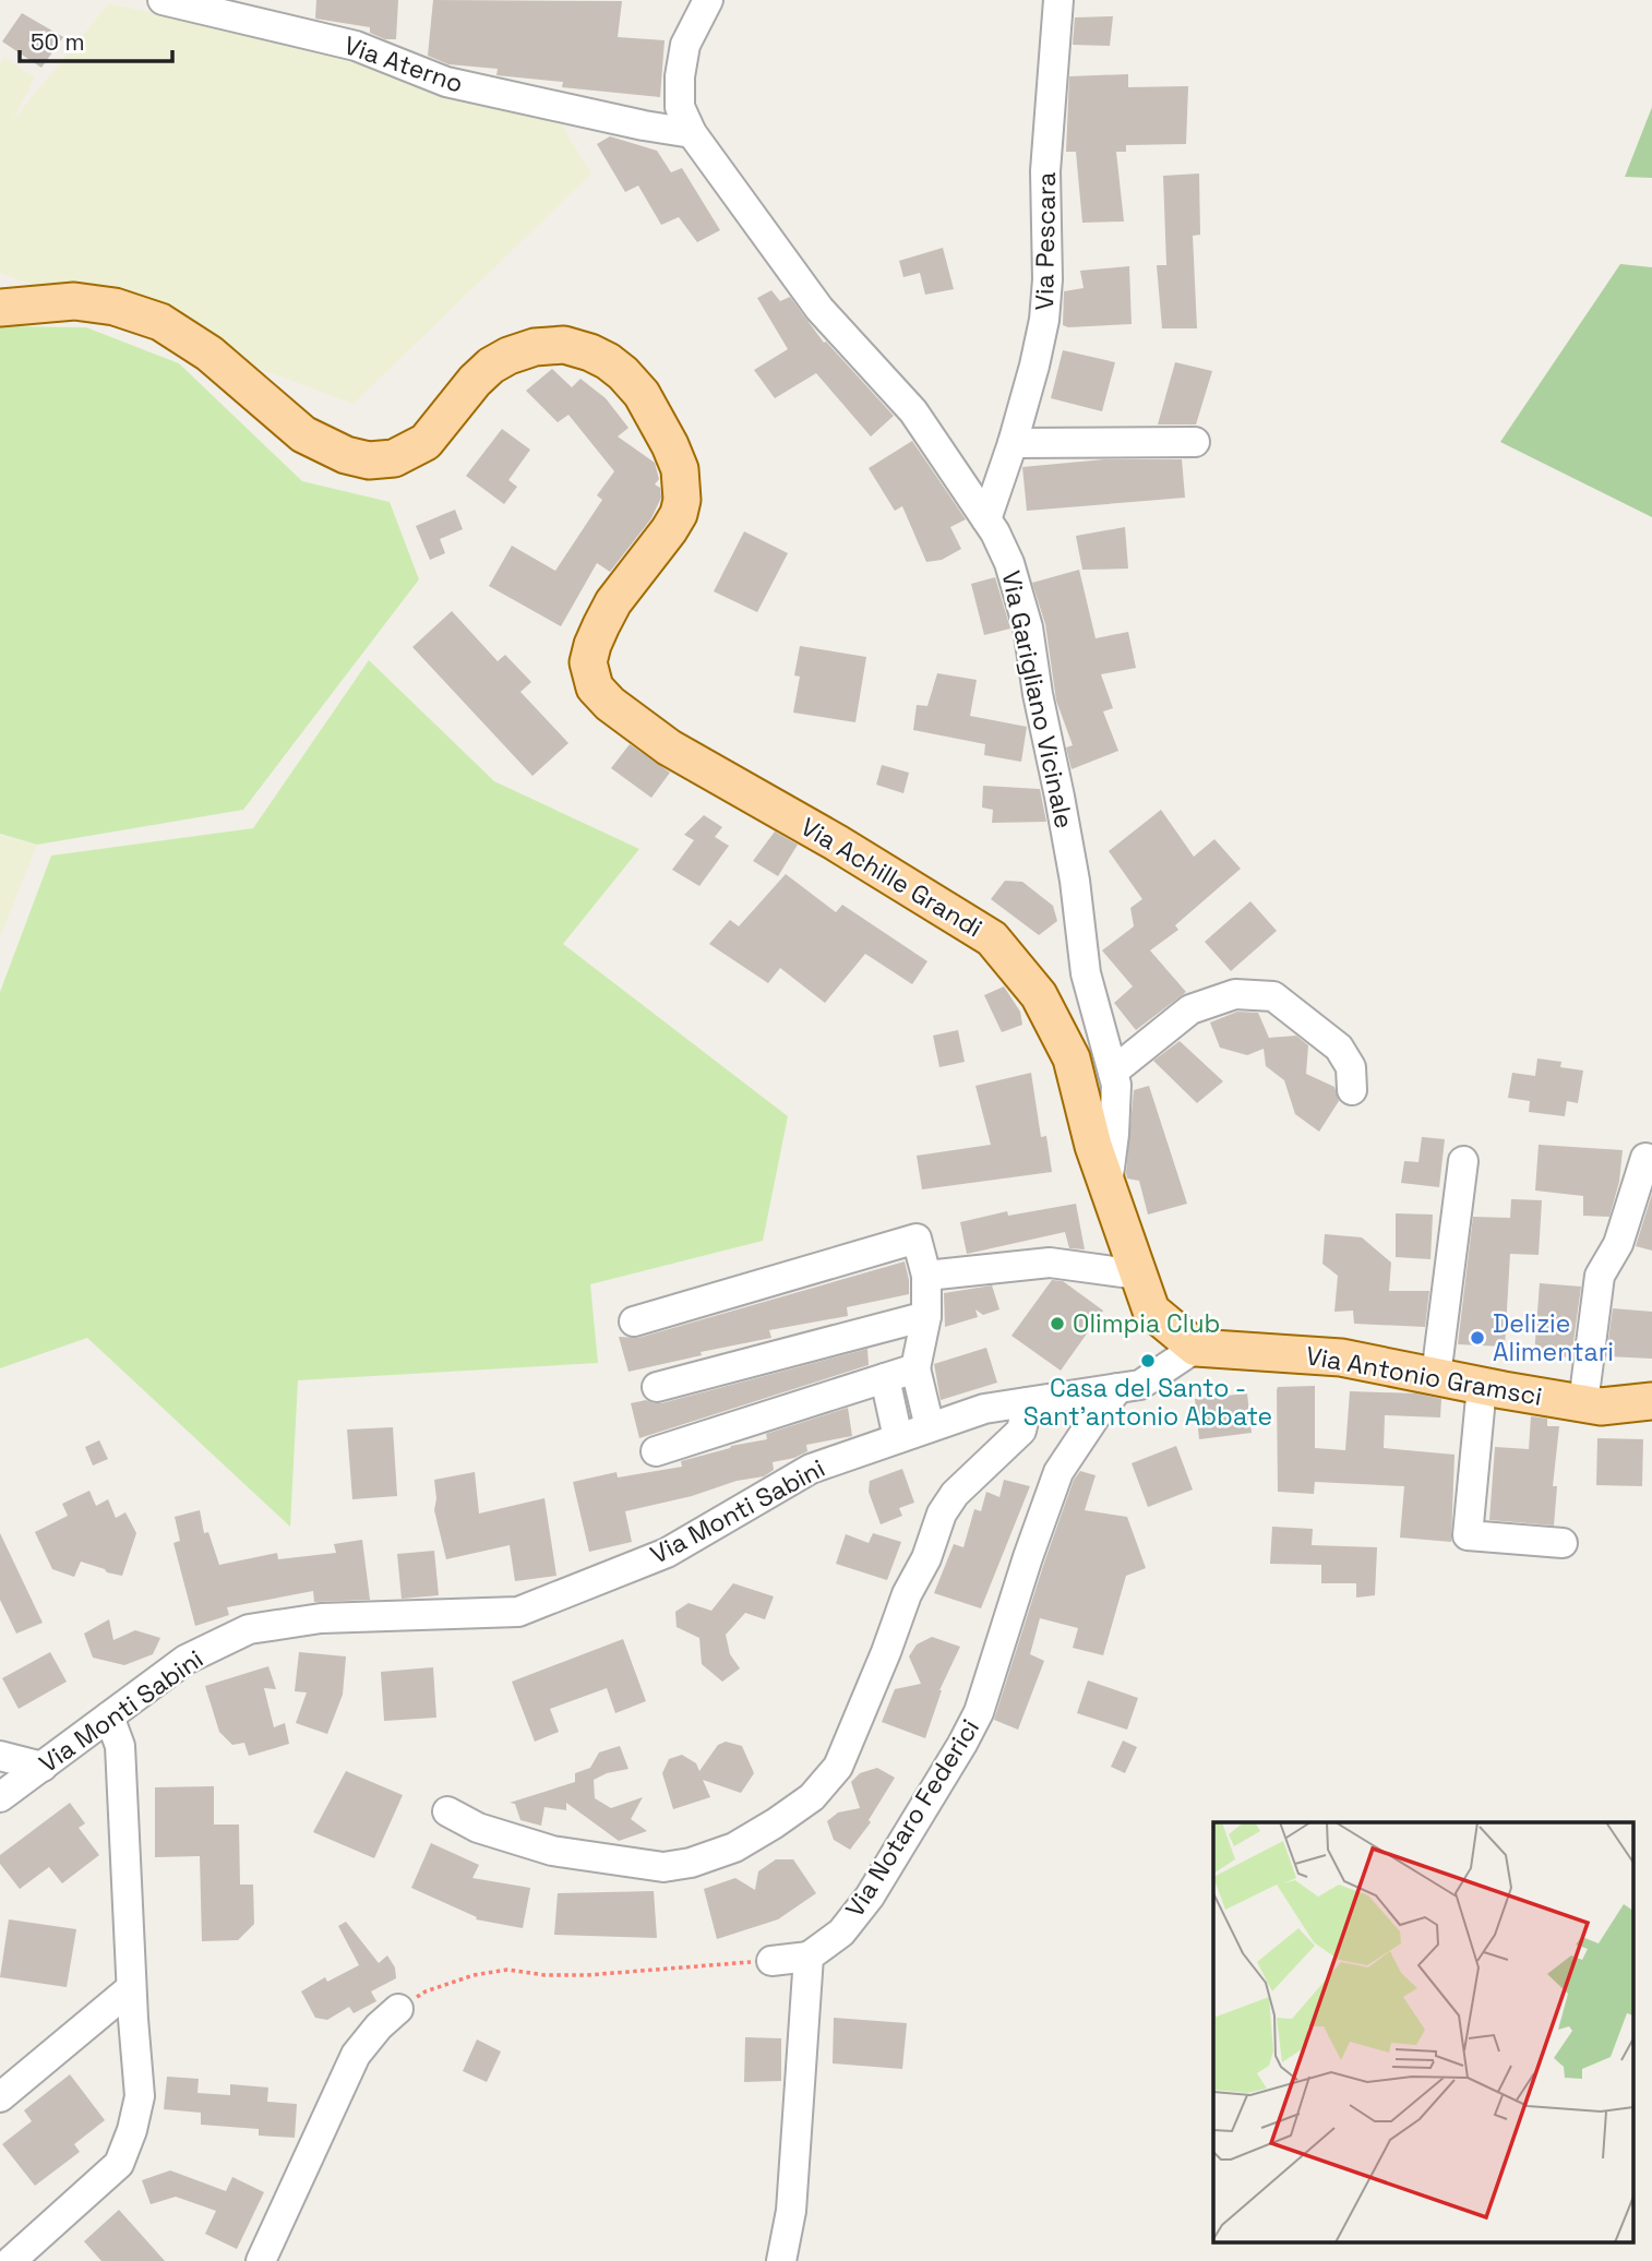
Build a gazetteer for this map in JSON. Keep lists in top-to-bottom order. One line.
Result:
{"streets":{"main road":["Via Achille Grandi","Via Antonio Gramsci"],"street":["Via Aterno","Via Pescara","Via Garigliano Vicinale","Via Monti Sabini","Via Notaro Federici"]},"crossings":[["Via Aterno","Via Garigliano Vicinale"],["Via Pescara","Via Garigliano Vicinale"],["Via Garigliano Vicinale","Via Achille Grandi"],["Via Achille Grandi","Via Antonio Gramsci"],["Via Achille Grandi","Via Monti Sabini"],["Via Antonio Gramsci","Via Monti Sabini"],["Via Monti Sabini","Via Notaro Federici"]],"places":["Olimpia Club","Delizie Alimentari","Casa del Santo - Sant'antonio Abbate"],"scale_bar":"50 m"}
